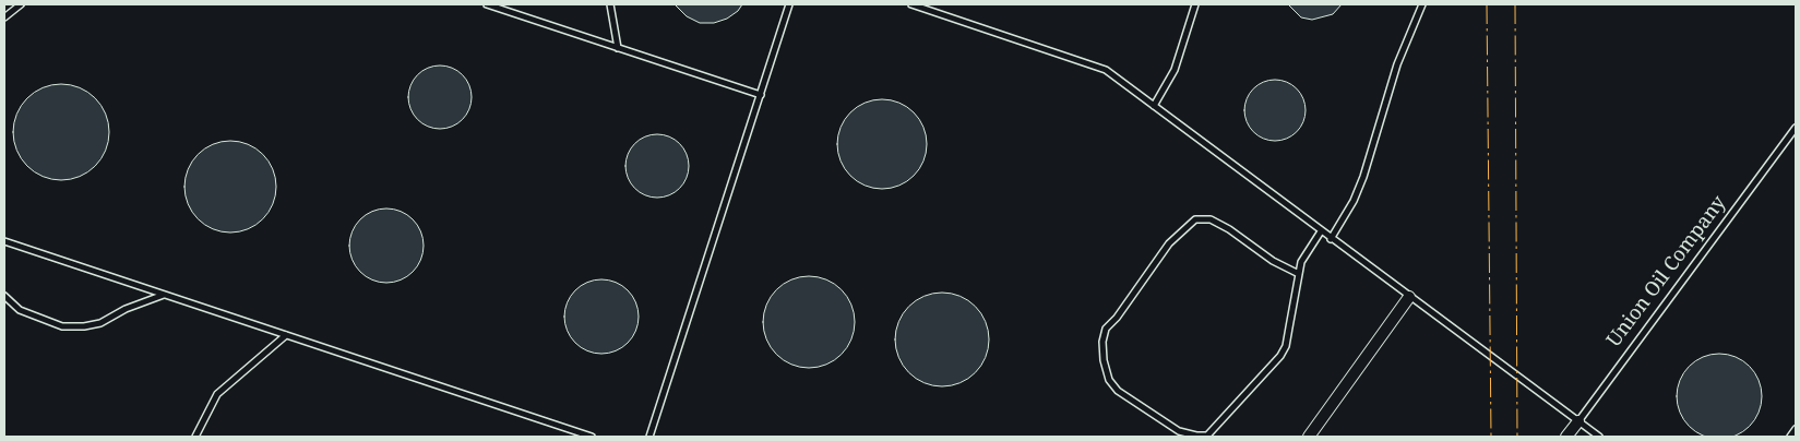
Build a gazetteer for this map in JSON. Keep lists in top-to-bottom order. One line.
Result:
{"streets":{"street":["Union Oil Company"]}}
